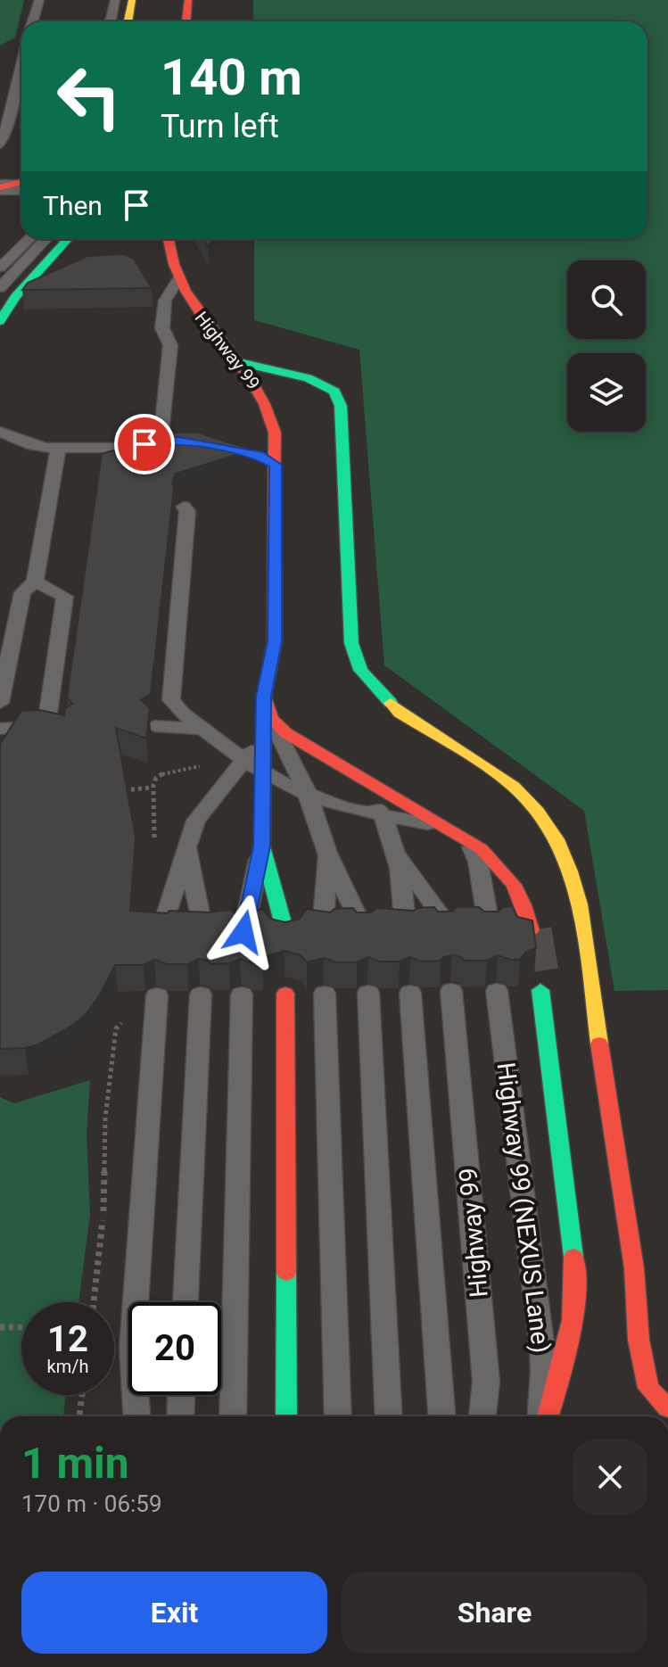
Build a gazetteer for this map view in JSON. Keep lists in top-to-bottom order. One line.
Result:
{"streets":{"highway":["Highway 99"],"lane":["Highway 99 (NEXUS Lane)"]},"page":{"turn":["140 m","Turn left"],"then":"Then","speed":"12 km/h","limit":"20","heading":["1 min","170 m · 06:59"],"buttons":["Exit","Share"]}}
